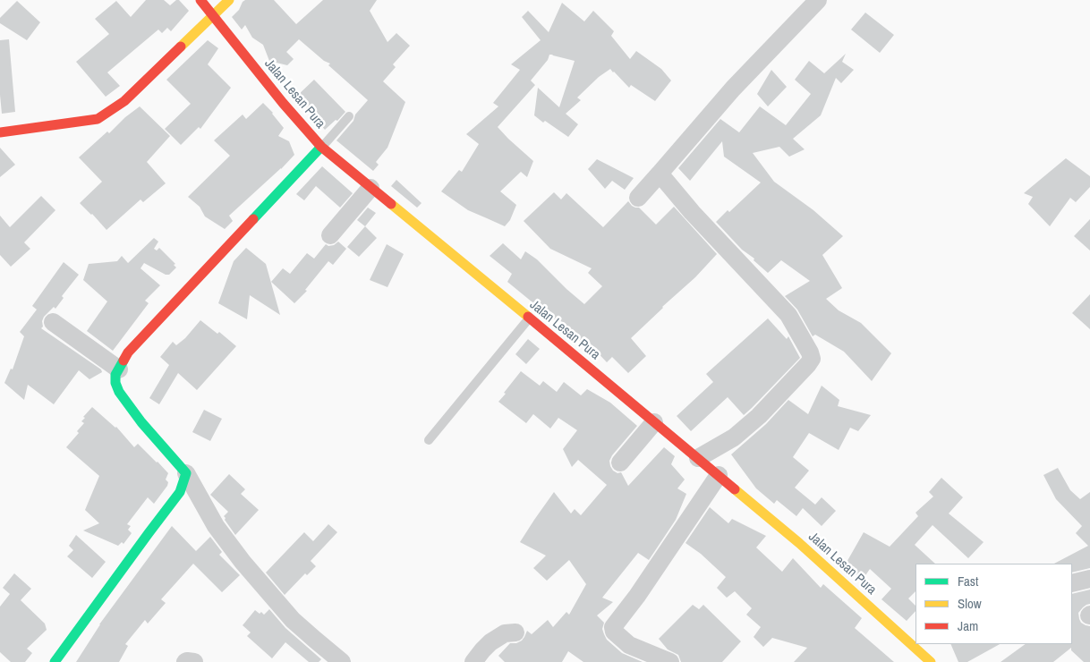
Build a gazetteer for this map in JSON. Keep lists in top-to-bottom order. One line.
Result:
{"streets":{"street":["Jalan Lesan Pura"]},"legend":["Fast","Slow","Jam"]}
